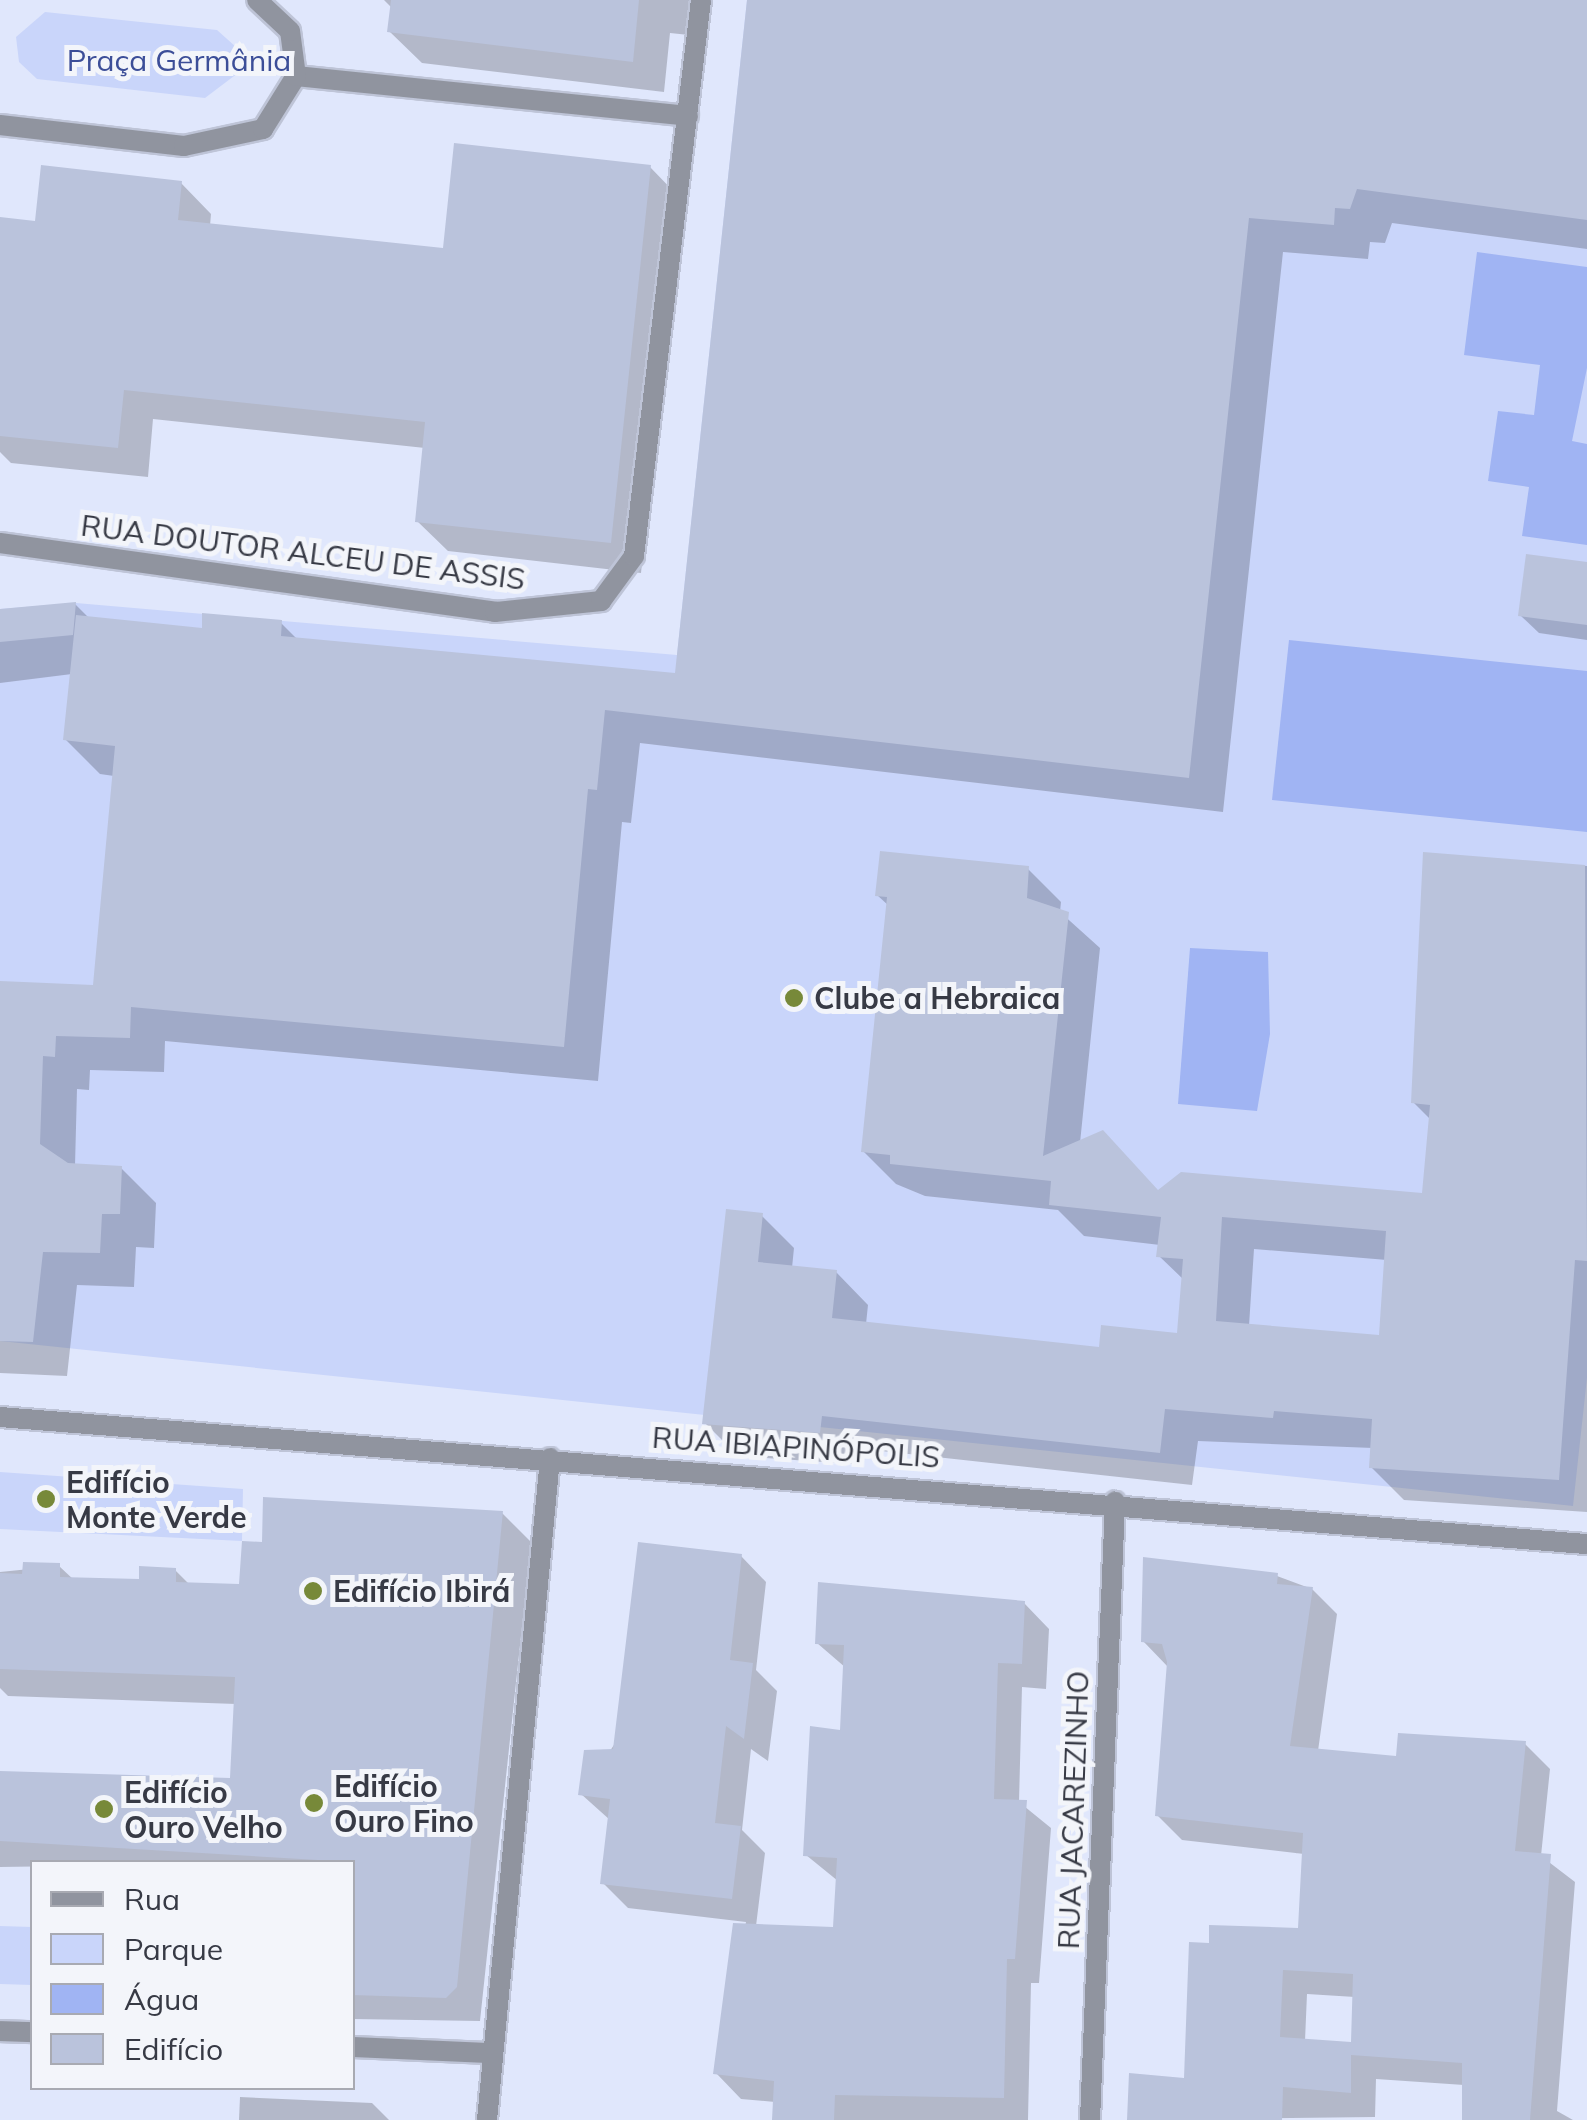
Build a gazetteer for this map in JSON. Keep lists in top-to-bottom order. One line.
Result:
{"streets":{"street":["RUA DOUTOR ALCEU DE ASSIS","RUA IBIAPINÓPOLIS","RUA JACAREZINHO"]},"crossings":[["RUA IBIAPINÓPOLIS","RUA JACAREZINHO"]],"parks":["Praça Germânia"],"places":["Clube a Hebraica","Edifício Monte Verde","Edifício Ibirá","Edifício Ouro Fino","Edifício Ouro Velho"],"legend":["Rua","Parque","Água","Edifício"]}
